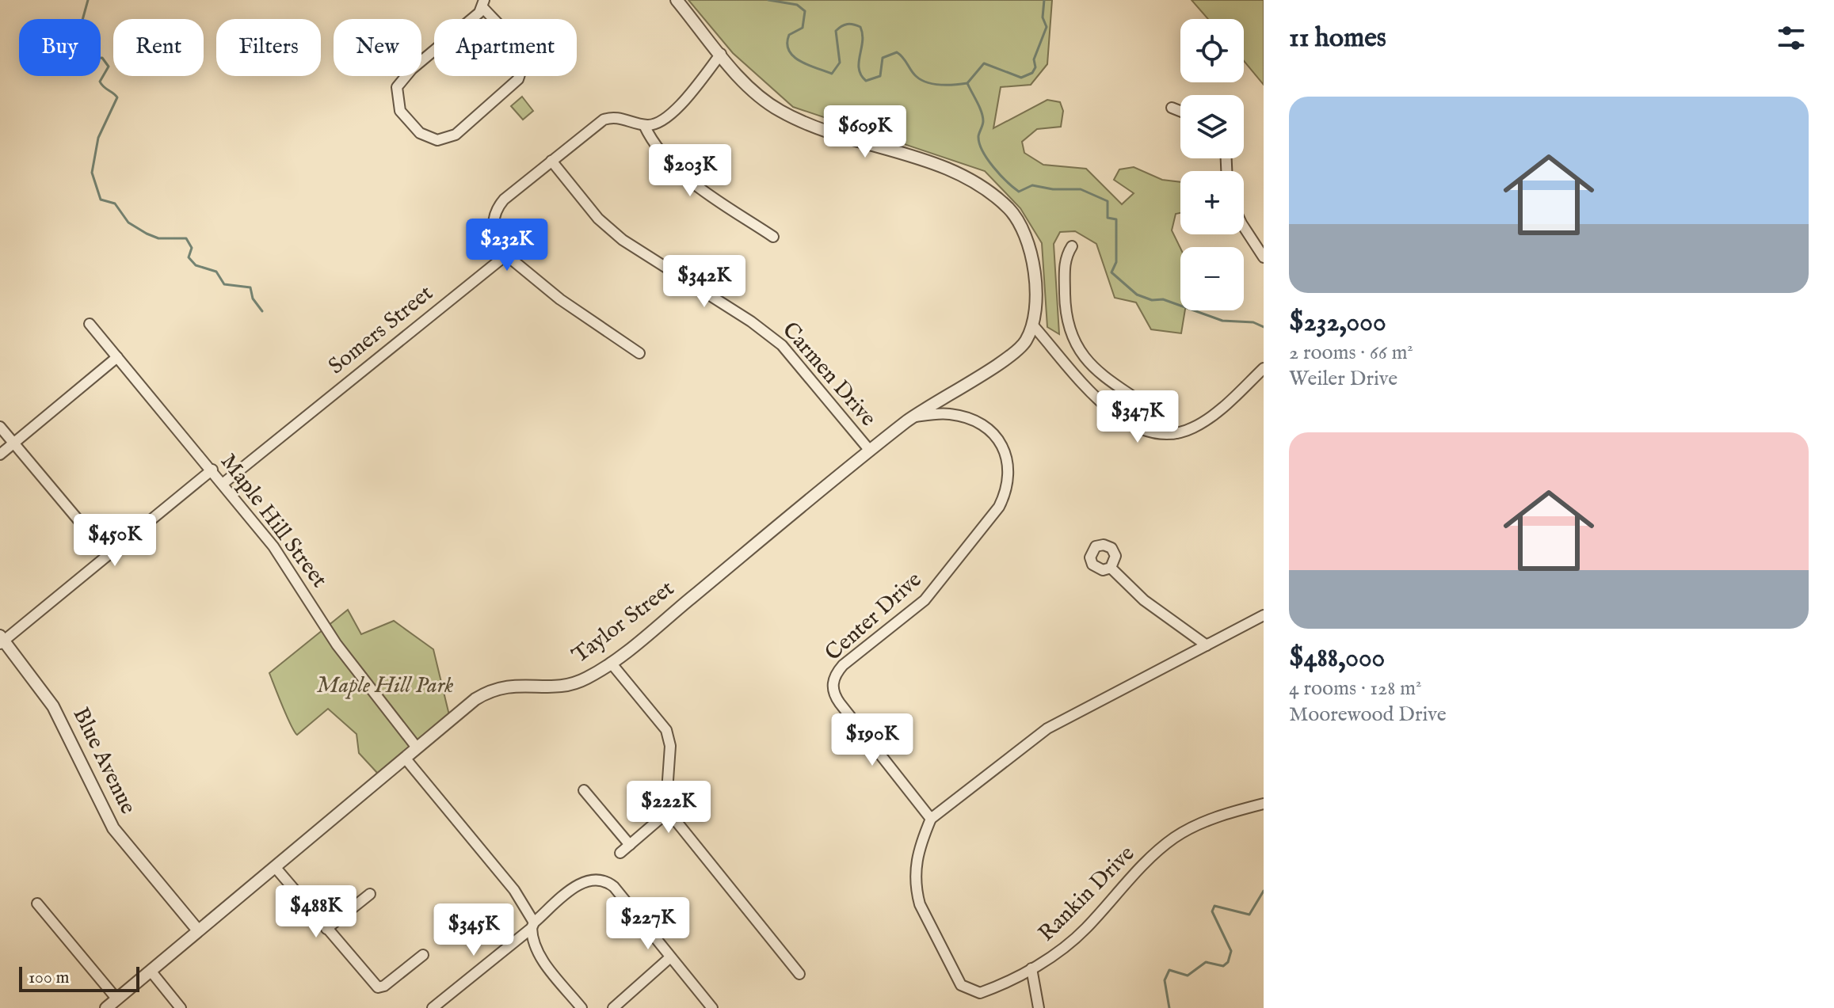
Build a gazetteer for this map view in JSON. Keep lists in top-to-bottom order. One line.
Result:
{"streets":{"street":["Somers Street","Carmen Drive","Maple Hill Street","Center Drive","Taylor Street","Blue Avenue","Rankin Drive"]},"crossings":[["Somers Street","Maple Hill Street"],["Carmen Drive","Taylor Street"],["Maple Hill Street","Taylor Street"],["Center Drive","Taylor Street"],["Center Drive","Rankin Drive"],["Taylor Street","Blue Avenue"]],"parks":["Maple Hill Park"],"scale_bar":"100 m","page":{"heading":"11 homes","map_buttons":["+","−"],"chip":["Buy","Rent","Filters","New","Apartment"],"list":[{"name":"$232,000","note":"2 rooms · 66 m² · Weiler Drive"},{"name":"$488,000","note":"4 rooms · 128 m² · Moorewood Drive"}],"price":["$609K","$203K","$232K","$342K","$347K","$450K","$190K","$222K","$488K","$227K","$345K"],"scale":"100 m"}}
